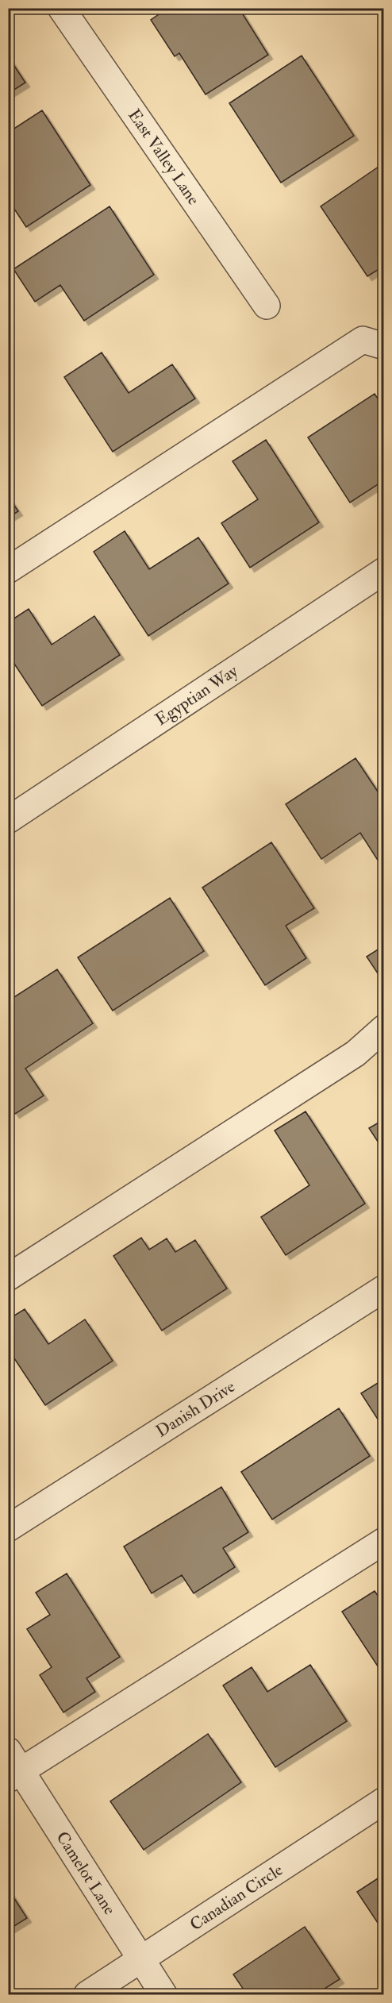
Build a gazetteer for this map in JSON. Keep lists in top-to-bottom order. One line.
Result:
{"streets":{"street":["East Valley Lane","Egyptian Way","Danish Drive","Camelot Lane","Canadian Circle"]},"crossings":[["Camelot Lane","Canadian Circle"]]}
